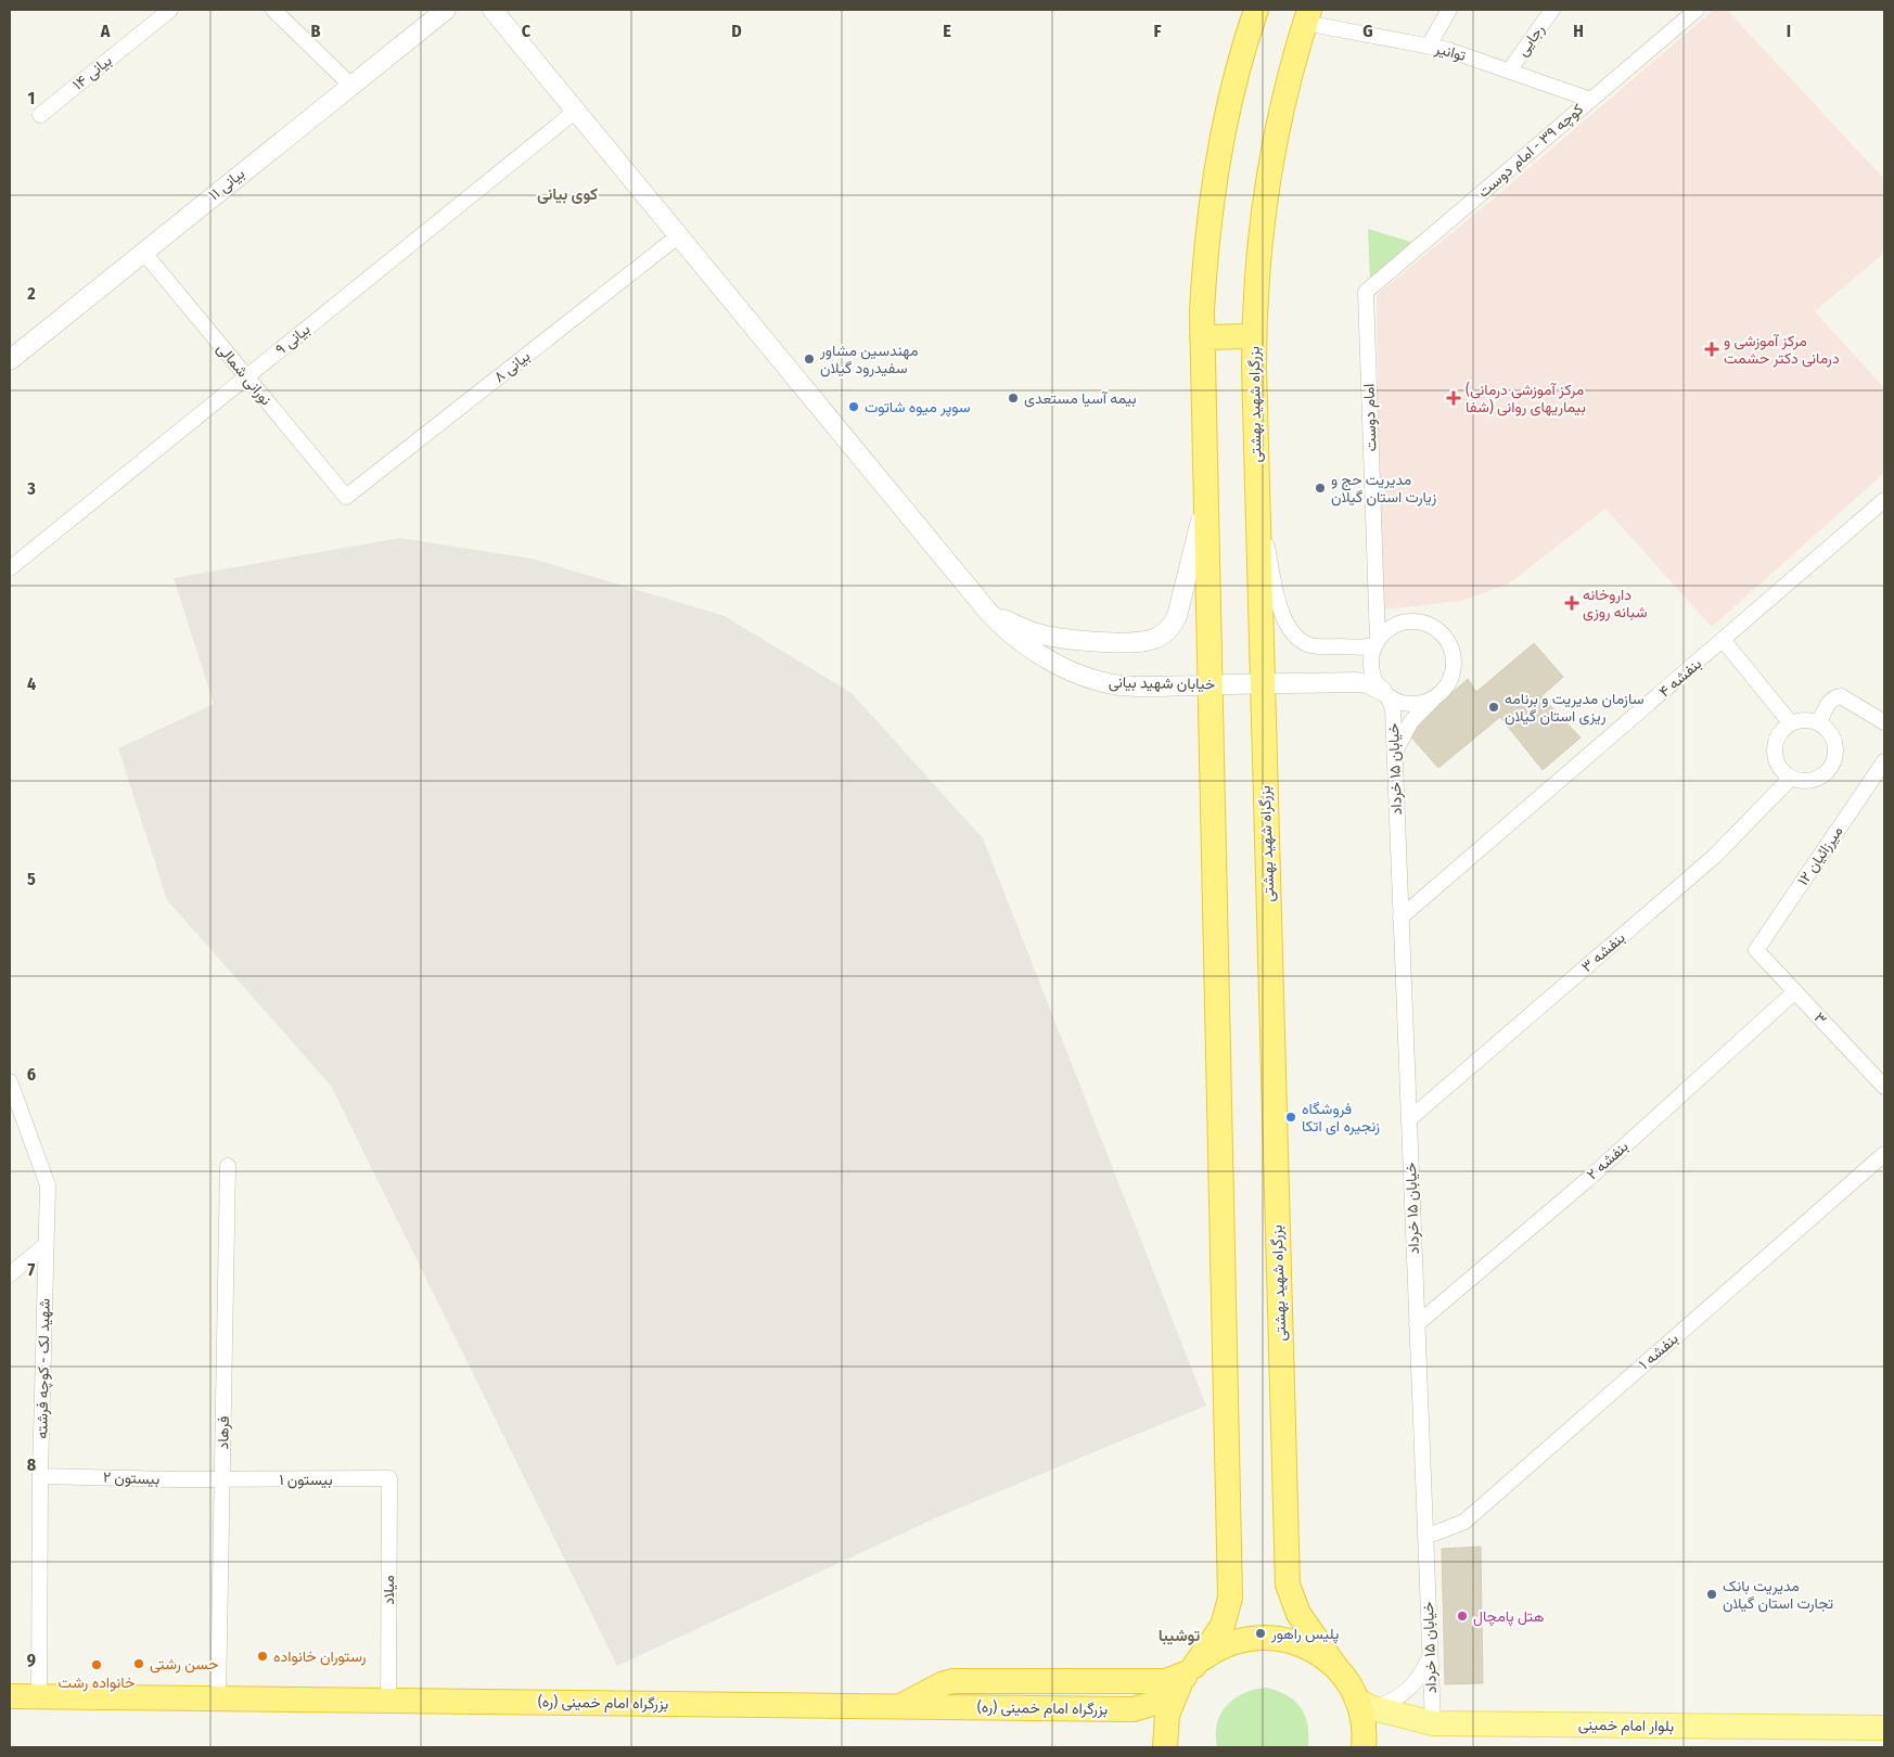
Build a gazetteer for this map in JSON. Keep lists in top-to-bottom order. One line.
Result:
{"streets":{"highway":["بزرگراه شهید بهشتی","بزرگراه امام خمینی (ره)"],"main road":["بلوار امام خمینی"],"street":["رجایی","توانیر","بیانی ۱۴","کوچه ۳۹ - امام دوست","بیانی ۱۱","بیانی ۹","بیانی ۸","نورانی شمالی","امام دوست","بنفشه ۴","خیابان شهید بیانی","خیابان ۱۵ خرداد","میرزائیان ۱۲","بنفشه ۳","۳","بنفشه ۲","بنفشه ۱","شهید لک - کوچه فرشته","فرهاد","بیستون ۲","بیستون ۱","میلاد"]},"crossings":[["رجایی","توانیر"],["توانیر","کوچه ۳۹ - امام دوست"],["توانیر","بزرگراه شهید بهشتی"],["کوچه ۳۹ - امام دوست","امام دوست"],["بیانی ۱۱","نورانی شمالی"],["بیانی ۹","نورانی شمالی"],["بیانی ۹","خیابان شهید بیانی"],["بیانی ۸","نورانی شمالی"],["بیانی ۸","خیابان شهید بیانی"],["بزرگراه شهید بهشتی","خیابان شهید بیانی"],["بزرگراه شهید بهشتی","بلوار امام خمینی"],["امام دوست","خیابان شهید بیانی"],["امام دوست","خیابان ۱۵ خرداد"],["بنفشه ۴","خیابان ۱۵ خرداد"],["خیابان شهید بیانی","خیابان ۱۵ خرداد"],["خیابان ۱۵ خرداد","بنفشه ۳"],["خیابان ۱۵ خرداد","بنفشه ۲"],["خیابان ۱۵ خرداد","بنفشه ۱"],["خیابان ۱۵ خرداد","بلوار امام خمینی"],["میرزائیان ۱۲","۳"],["۳","بنفشه ۲"],["شهید لک - کوچه فرشته","بیستون ۲"],["شهید لک - کوچه فرشته","بزرگراه امام خمینی (ره)"],["فرهاد","بیستون ۲"],["فرهاد","بیستون ۱"],["فرهاد","بزرگراه امام خمینی (ره)"],["بیستون ۲","بیستون ۱"],["بیستون ۱","میلاد"],["میلاد","بزرگراه امام خمینی (ره)"]],"districts":["کوی بیانی","توشیبا"],"places":{"health":["مرکز آموزشی و ‌درمانی دکتر حشمت","(مرکز آموزشی درمانی بیماریهای روانی (شفا","داروخانه شبانه روزی"],"other":["مهندسین مشاور سفیدرود گیلان","بیمه آسیا مستعدی","سوپر میوه شاتوت","مدیریت حج و زیارت استان گیلان","سازمان مدیریت و برنامه ریزی استان گیلان","فروشگاه زنجیره ای اتکا","مدیریت بانک تجارت استان گیلان","هتل پامچال","پلیس راهور","رستوران خانواده","حسن رشتی","خانواده رشت"]},"grid":{"columns":["A","B","C","D","E","F","G","H","I"],"rows":["1","2","3","4","5","6","7","8","9"]}}
